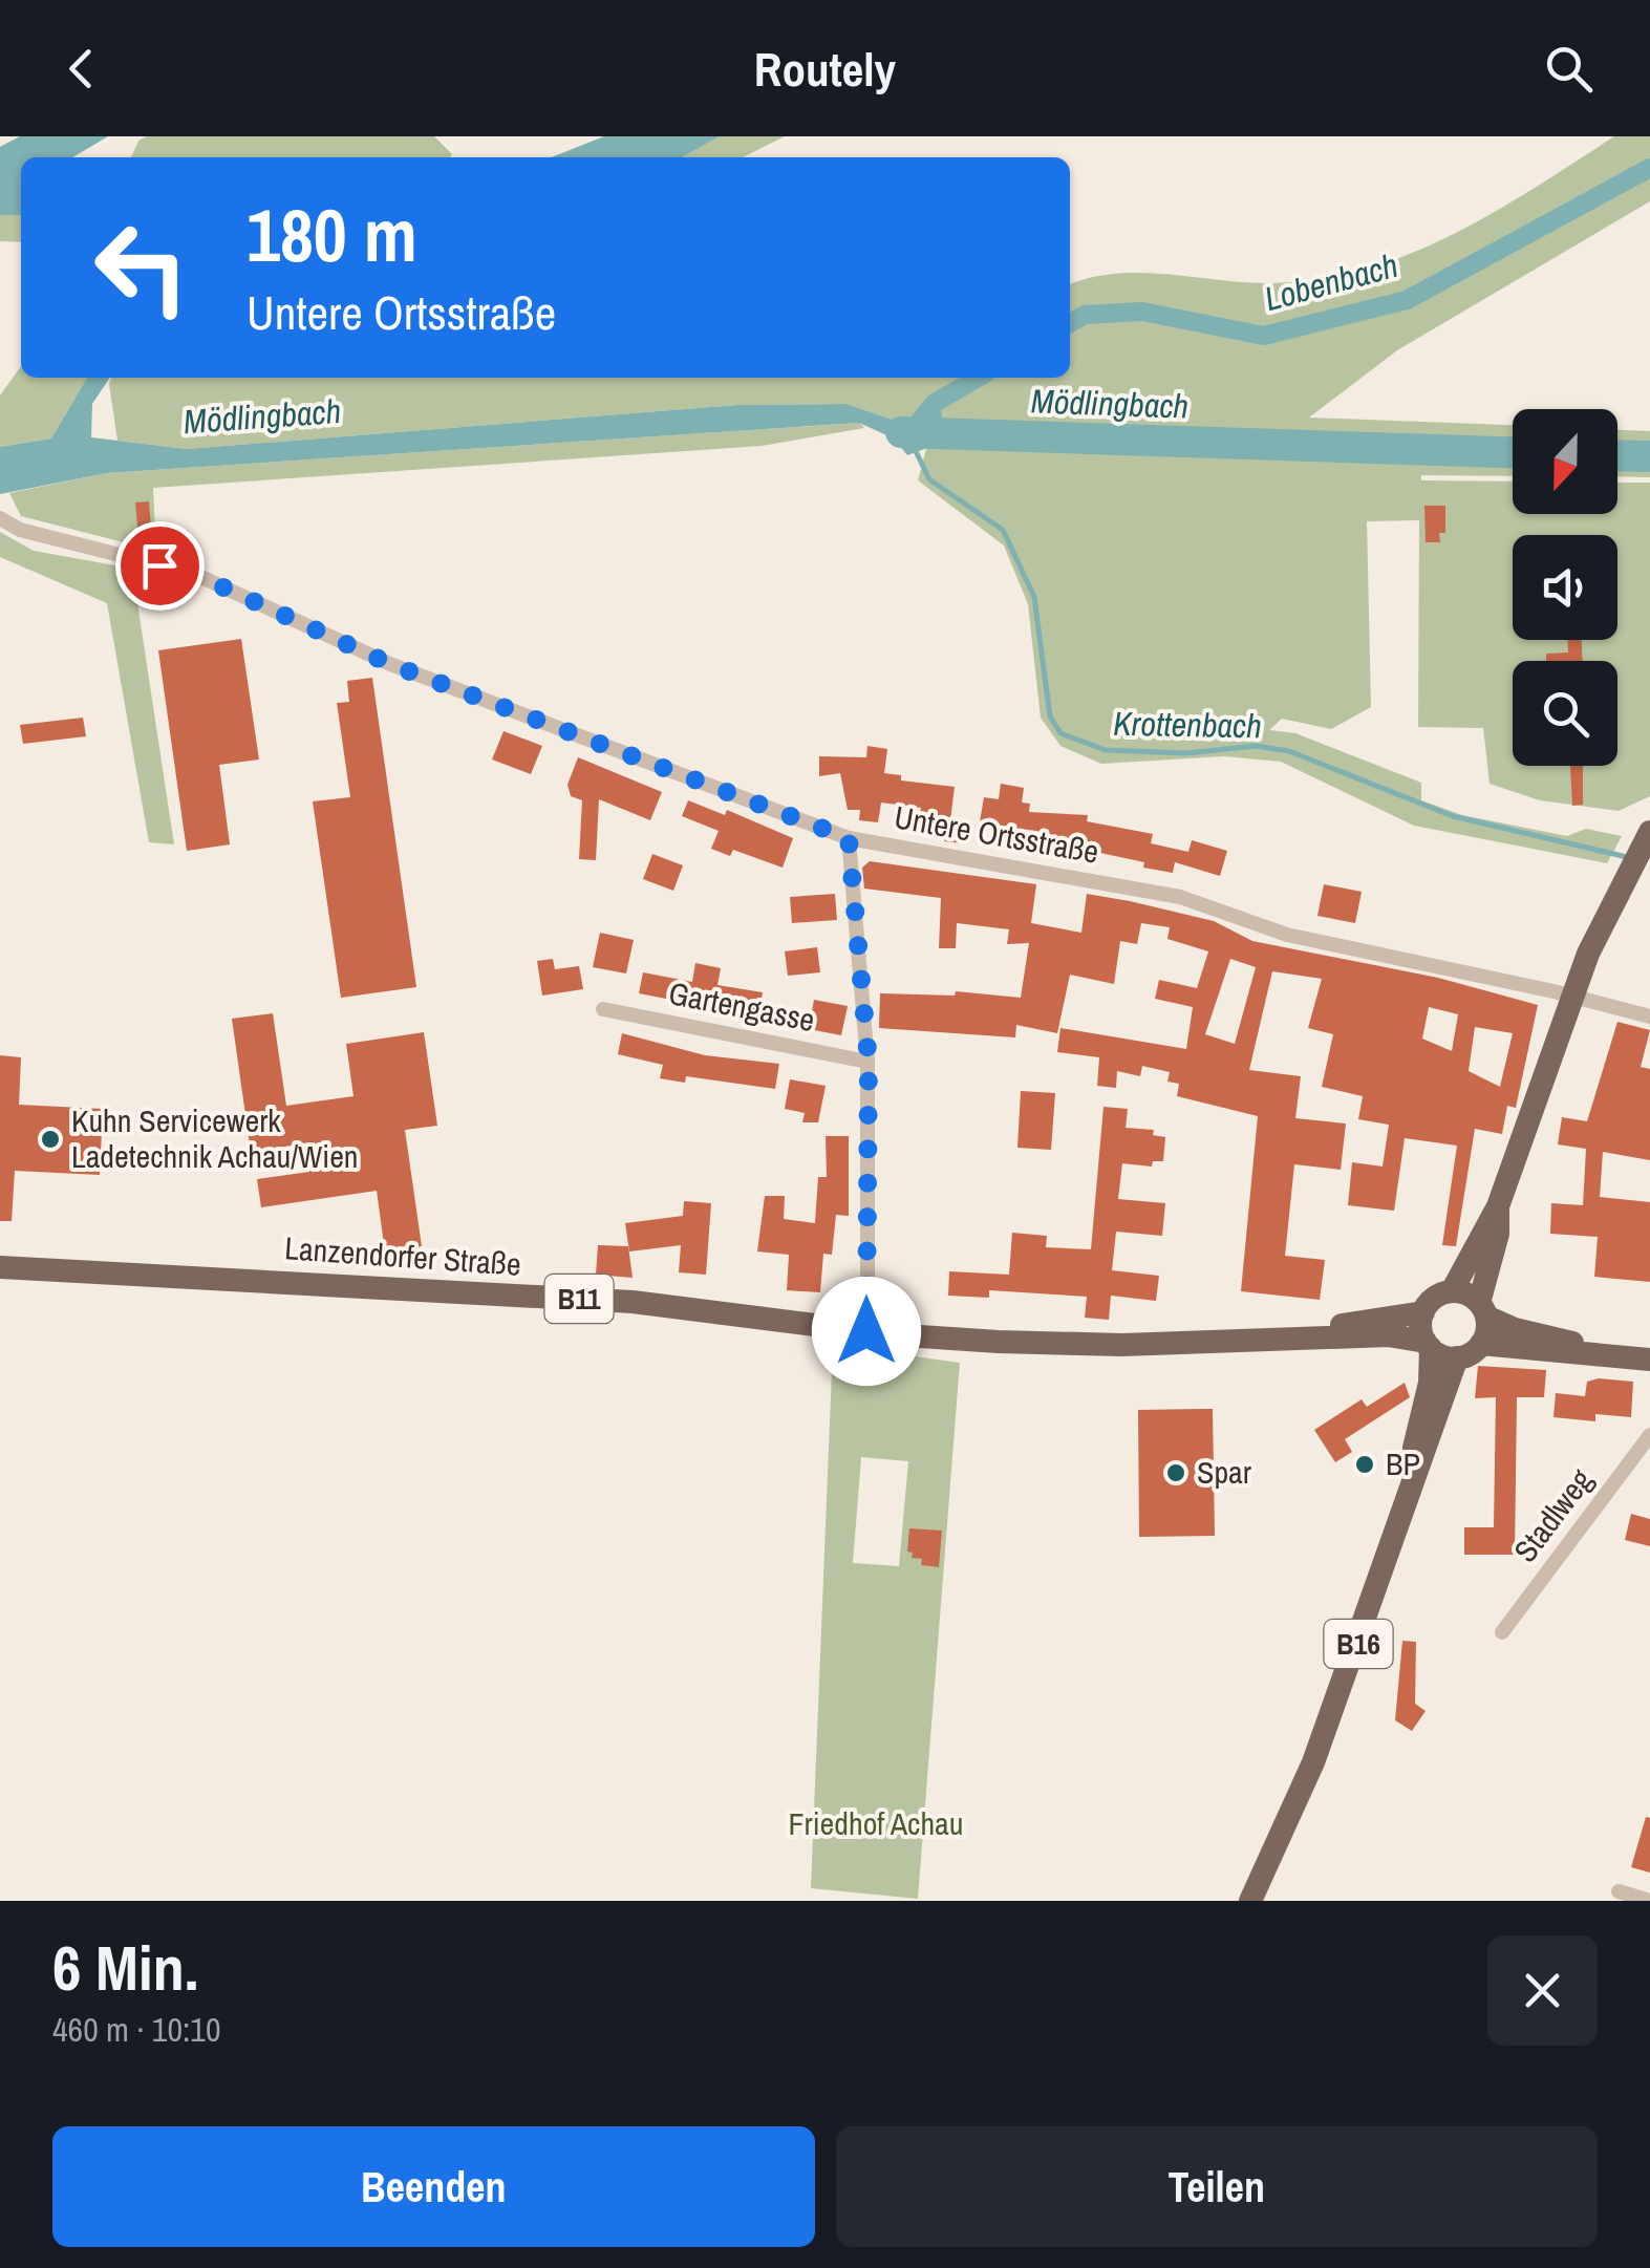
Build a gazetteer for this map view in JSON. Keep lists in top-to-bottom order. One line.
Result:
{"streets":{"main road":["Lanzendorfer Straße","B11","B16"],"street":["Untere Ortsstraße","Gartengasse","Stadlweg"]},"crossings":[["Lanzendorfer Straße","B11"],["B11","B16"]],"water":["Lobenbach","Mödlingbach","Krottenbach"],"parks":["Friedhof Achau"],"places":["Kuhn Servicewerk Ladetechnik Achau/Wien","BP","Spar"],"north":"bottom","page":{"header":"Routely","turn":["180 m","Untere Ortsstraße"],"heading":["6 Min.","460 m · 10:10"],"buttons":["Beenden","Teilen"]}}
